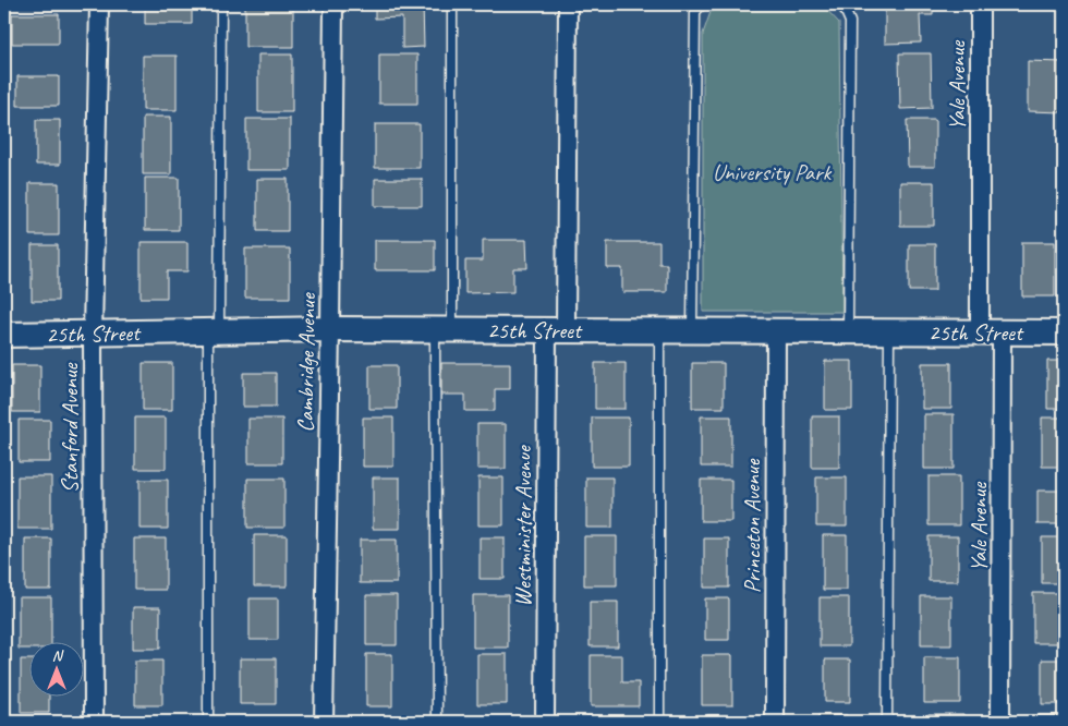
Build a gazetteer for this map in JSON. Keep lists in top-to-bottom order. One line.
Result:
{"streets":{"street":["Yale Avenue","25th Street","Cambridge Avenue","Stanford Avenue","Westminister Avenue","Princeton Avenue"]},"crossings":[["Yale Avenue","25th Street"],["25th Street","Cambridge Avenue"],["25th Street","Stanford Avenue"],["25th Street","Westminister Avenue"],["25th Street","Princeton Avenue"]],"parks":["University Park"],"north":"top"}
